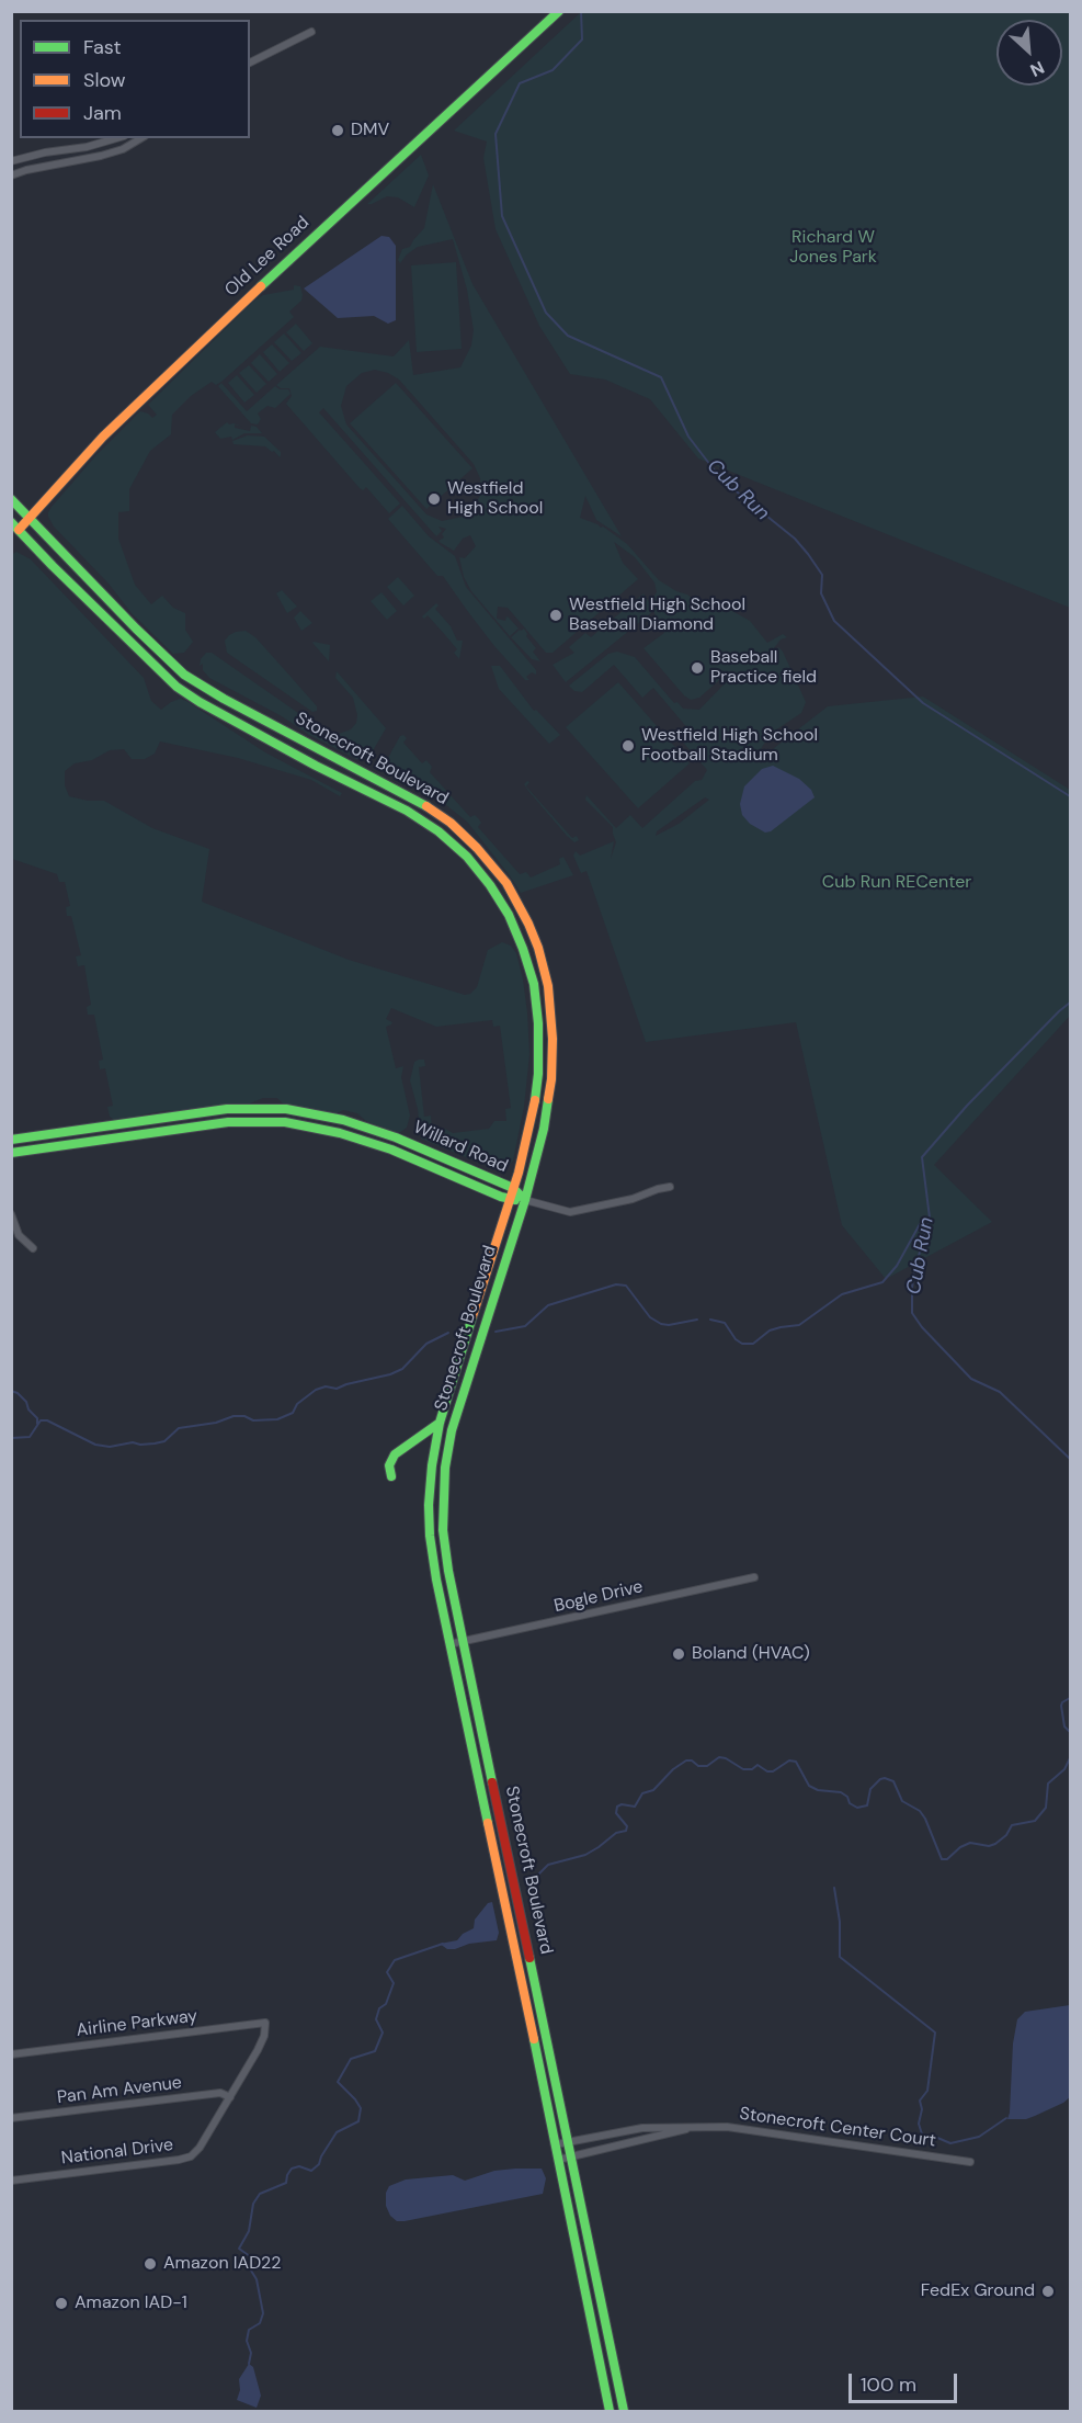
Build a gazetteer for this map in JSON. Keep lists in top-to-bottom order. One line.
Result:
{"streets":{"main road":["Old Lee Road","Stonecroft Boulevard","Willard Road"],"street":["Bogle Drive","Airline Parkway","Pan Am Avenue","Stonecroft Center Court","National Drive"]},"crossings":[["Old Lee Road","Stonecroft Boulevard"],["Stonecroft Boulevard","Willard Road"],["Stonecroft Boulevard","Bogle Drive"],["Stonecroft Boulevard","Stonecroft Center Court"],["Airline Parkway","National Drive"],["Pan Am Avenue","National Drive"]],"water":["Cub Run"],"parks":["Richard W Jones Park","Cub Run RECenter"],"places":["DMV","Westfield High School","Westfield High School Baseball Diamond","Baseball Practice field","Westfield High School Football Stadium","Boland (HVAC)","Amazon IAD22","FedEx Ground","Amazon IAD-1"],"legend":["Fast","Slow","Jam"],"scale_bar":"100 m","north":"bottom right"}
